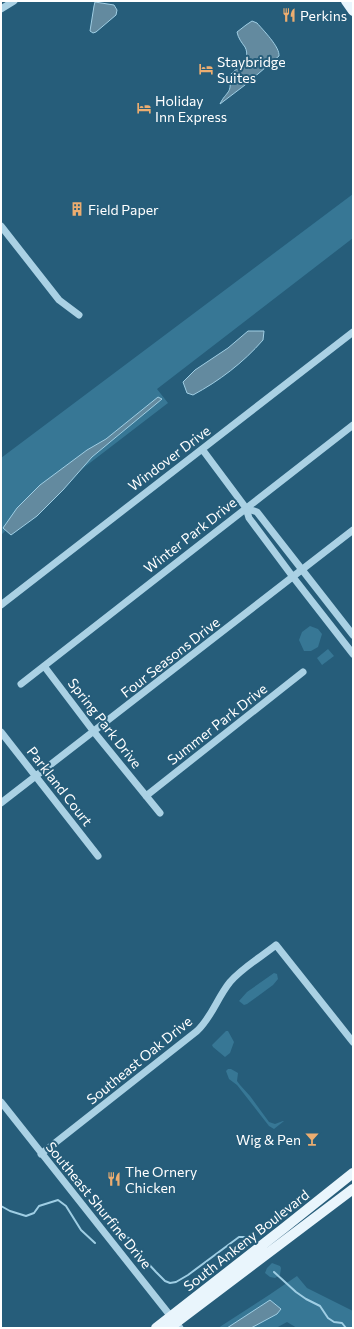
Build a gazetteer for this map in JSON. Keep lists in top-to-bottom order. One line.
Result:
{"streets":{"main road":["South Ankeny Boulevard"],"street":["Windover Drive","Winter Park Drive","Four Seasons Drive","Spring Park Drive","Summer Park Drive","Parkland Court","Southeast Oak Drive","Southeast Shurfine Drive"]},"crossings":[["Winter Park Drive","Spring Park Drive"],["Four Seasons Drive","Spring Park Drive"],["Four Seasons Drive","Parkland Court"],["Spring Park Drive","Summer Park Drive"],["Southeast Oak Drive","Southeast Shurfine Drive"],["Southeast Shurfine Drive","South Ankeny Boulevard"]],"places":{"restaurant":["Perkins","The Ornery Chicken"],"hotel":["Staybridge Suites","Holiday Inn Express"],"building":["Field Paper"],"bar":["Wig & Pen"]}}
